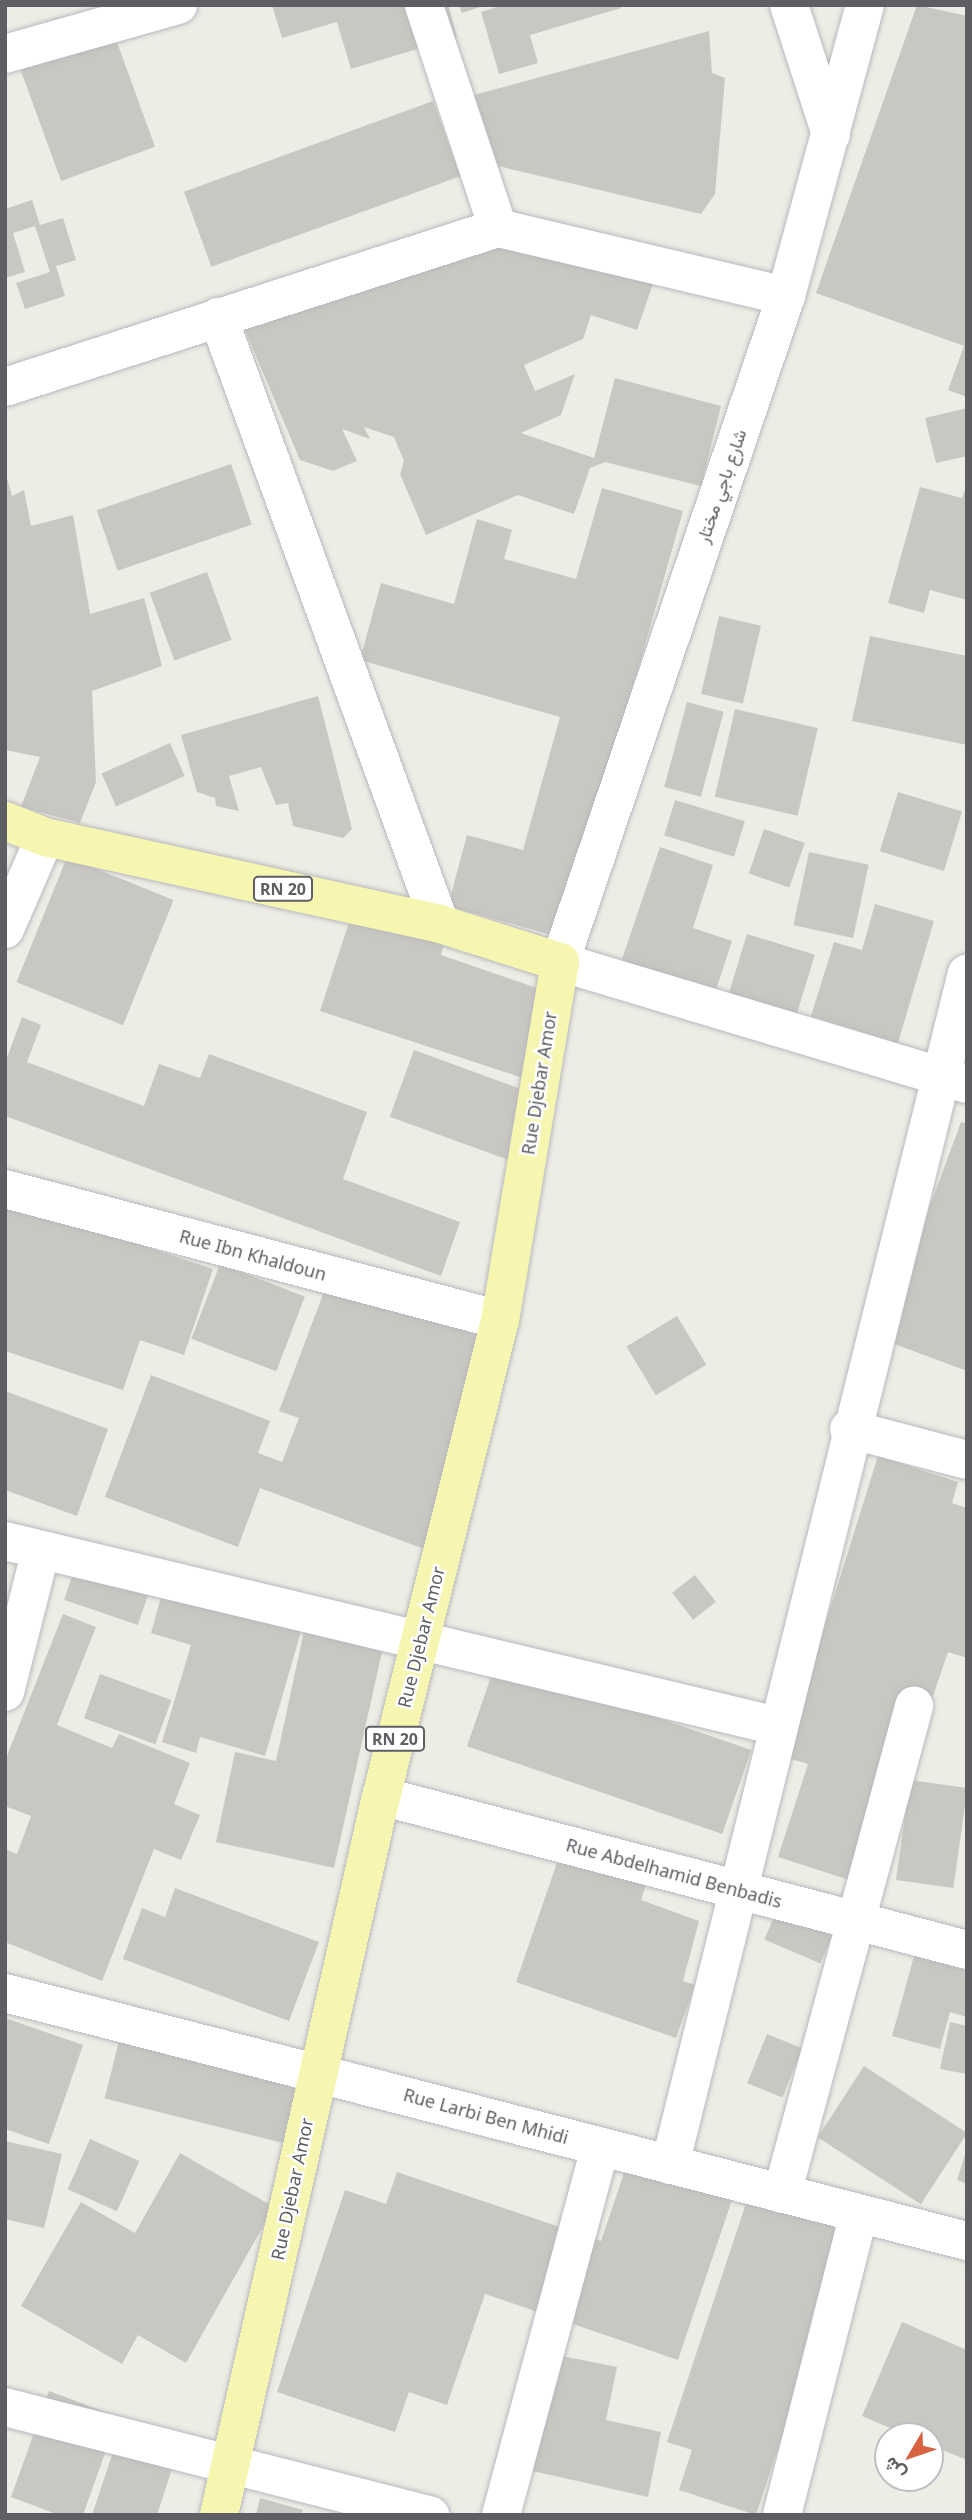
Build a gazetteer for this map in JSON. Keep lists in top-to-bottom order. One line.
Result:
{"streets":{"main road":["RN 20","Rue Djebar Amor"],"street":["شارع باجي مختار","Rue Ibn Khaldoun","Rue Abdelhamid Benbadis","Rue Larbi Ben Mhidi"]},"crossings":[["شارع باجي مختار","RN 20"],["شارع باجي مختار","Rue Djebar Amor"],["RN 20","Rue Djebar Amor"],["Rue Djebar Amor","Rue Ibn Khaldoun"],["Rue Djebar Amor","Rue Abdelhamid Benbadis"],["Rue Djebar Amor","Rue Larbi Ben Mhidi"]],"north":"bottom left"}
